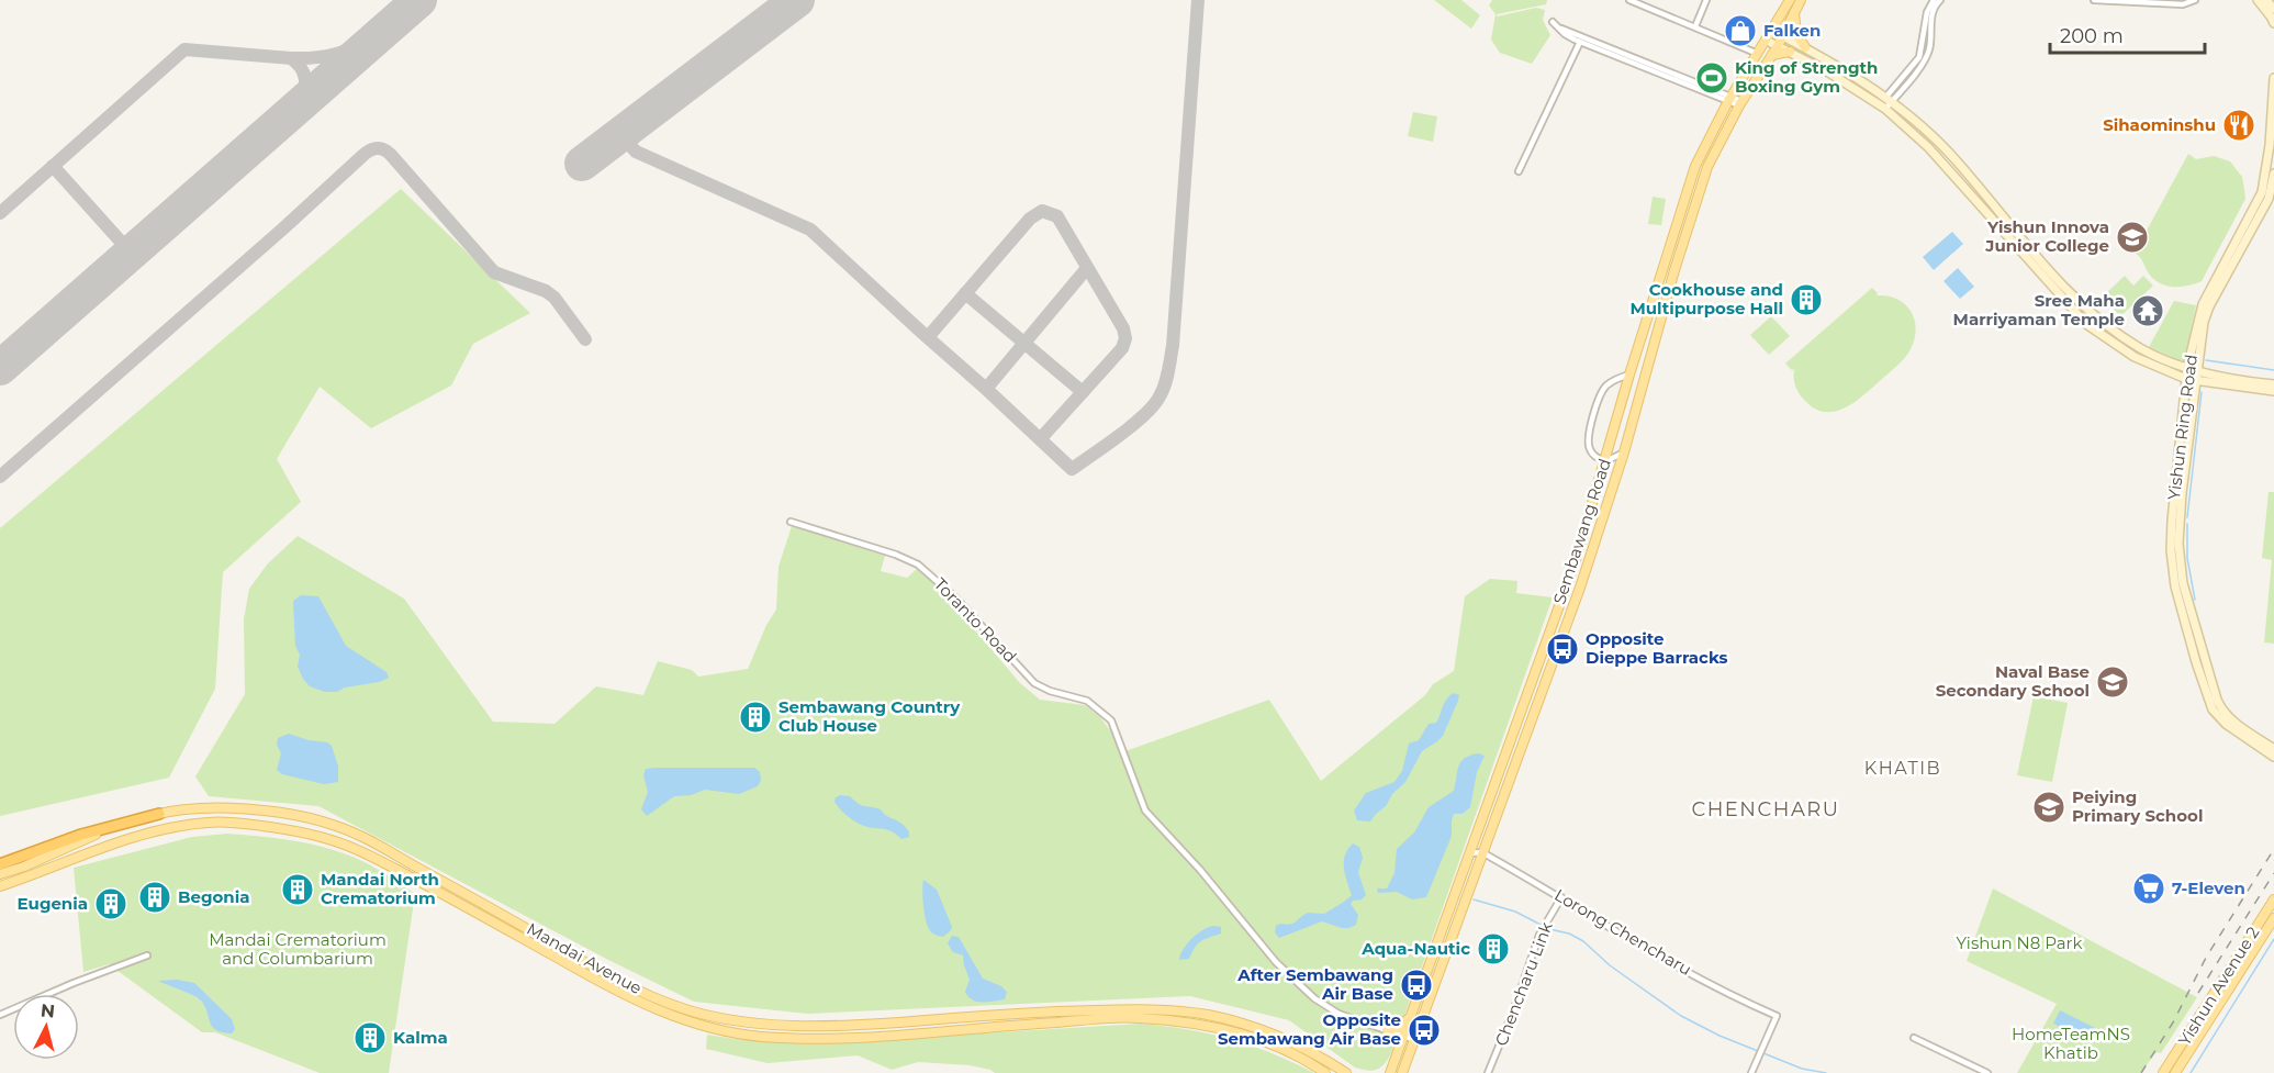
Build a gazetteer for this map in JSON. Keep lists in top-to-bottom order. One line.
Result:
{"streets":{"main road":["Yishun Ring Road","Sembawang Road","Mandai Avenue","Yishun Avenue 2"],"street":["Toranto Road","Lorong Chencharu","Chencharu Link"]},"crossings":[["Sembawang Road","Toranto Road"],["Sembawang Road","Lorong Chencharu"],["Lorong Chencharu","Chencharu Link"]],"districts":["KHATIB","CHENCHARU"],"parks":["Mandai Crematorium and Columbarium","Yishun N8 Park","HomeTeamNS Khatib"],"places":{"shop":["Falken"],"sports":["King of Strength Boxing Gym"],"restaurant":["Sihaominshu"],"school or university":["Yishun Innova Junior College","Naval Base Secondary School","Peiying Primary School"],"building":["Cookhouse and Multipurpose Hall","Sembawang Country Club House","Mandai North Crematorium","Begonia","Eugenia","Aqua-Nautic","Kalma"],"temple":["Sree Maha Marriyaman Temple"],"bus stop":["Opposite Dieppe Barracks","After Sembawang Air Base","Opposite Sembawang Air Base"],"supermarket":["7-Eleven"]},"scale_bar":"200 m","north":"top"}
